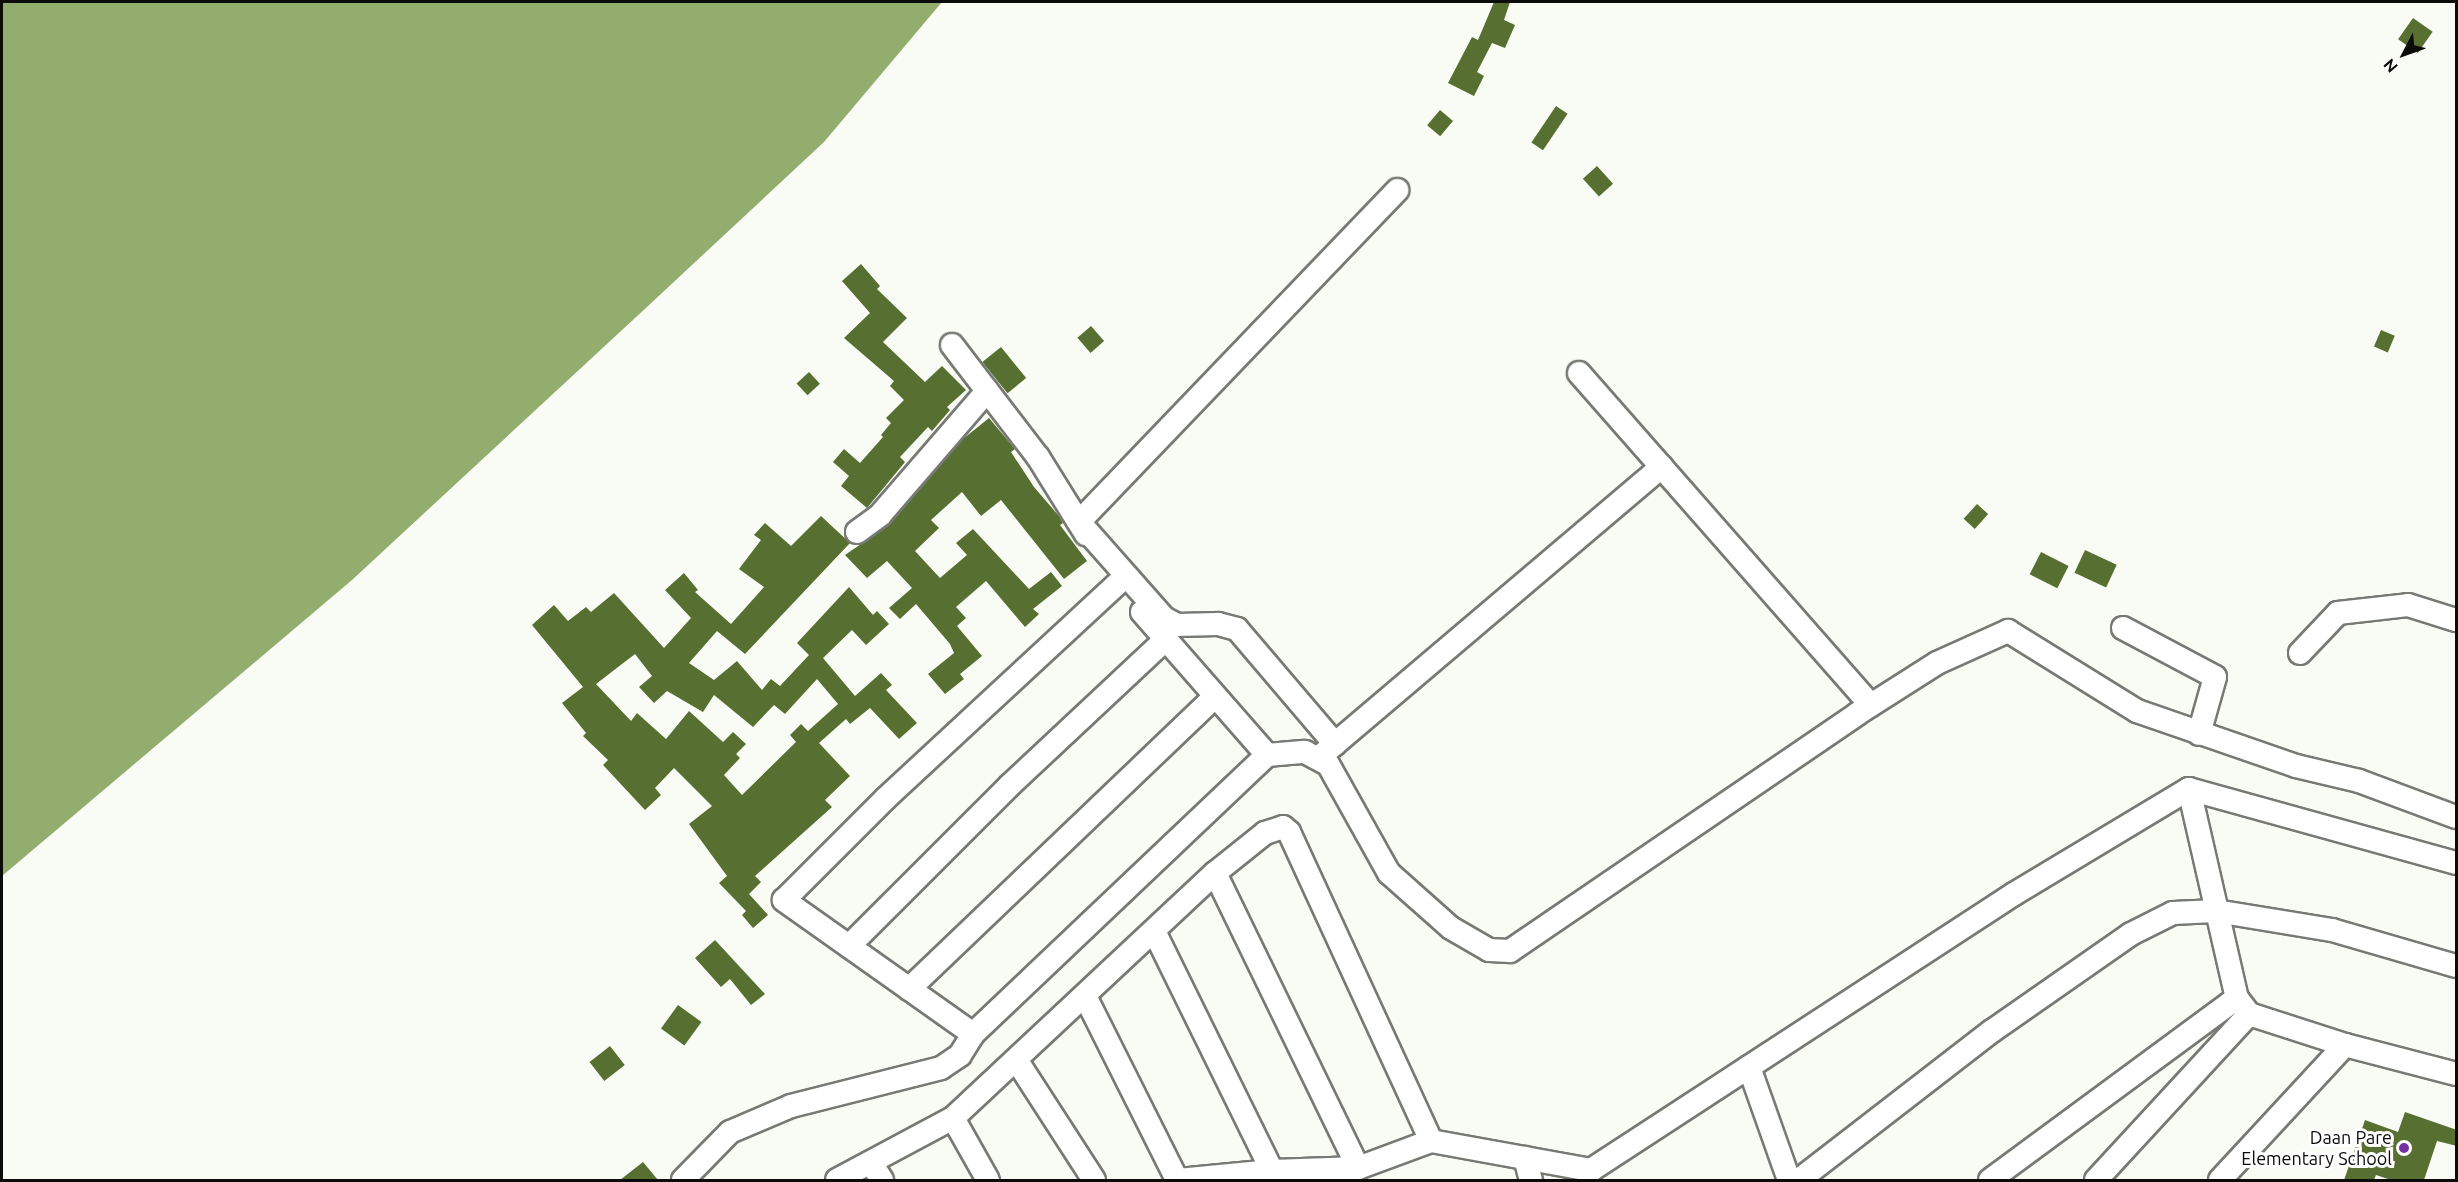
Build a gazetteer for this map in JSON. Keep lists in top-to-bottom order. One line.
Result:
{"places":["Daan Pare Elementary School"],"north":"bottom left"}
